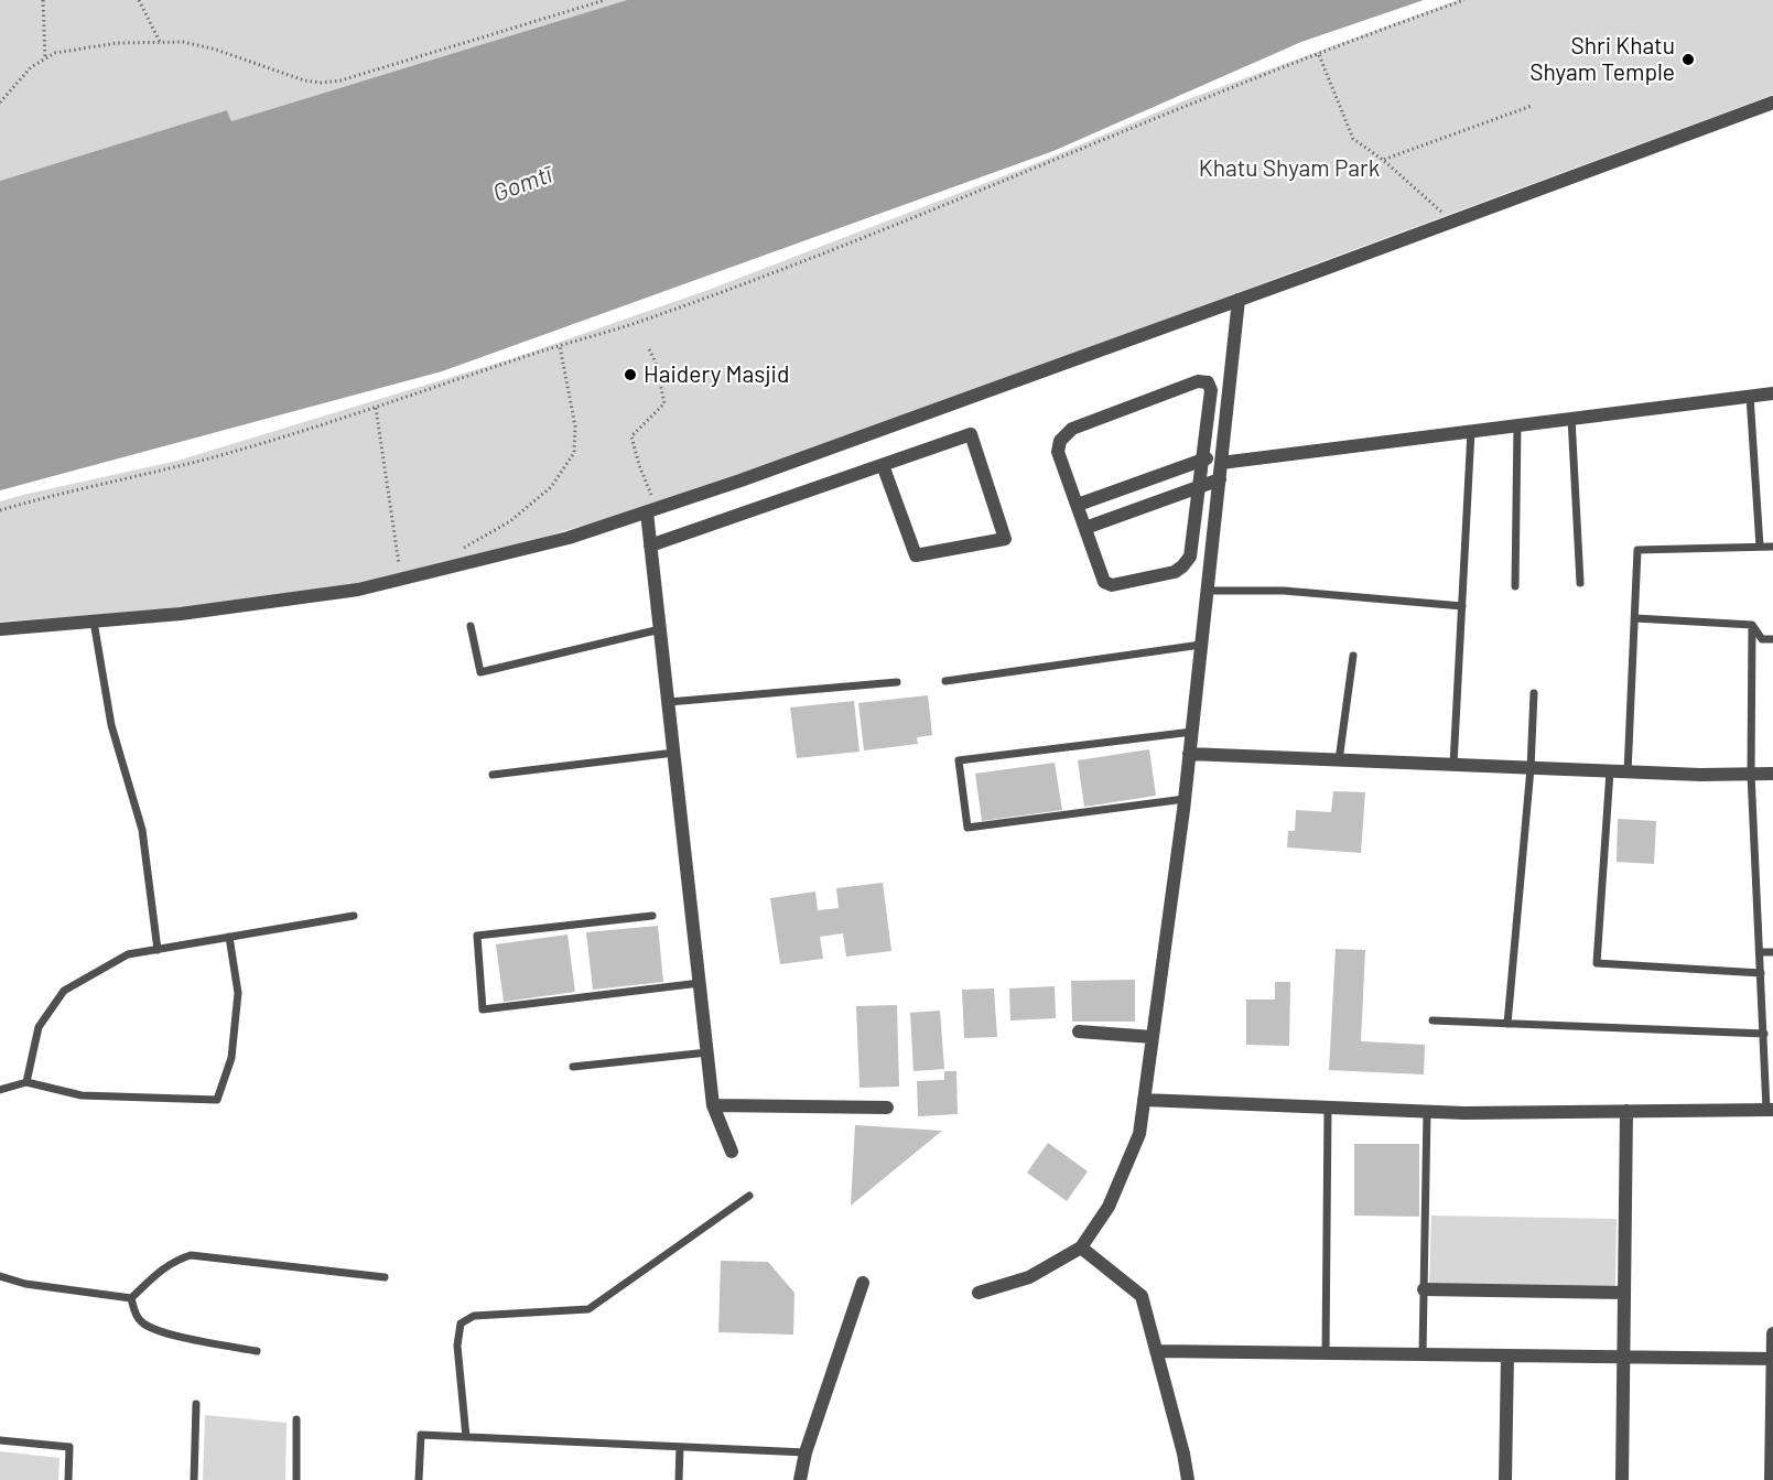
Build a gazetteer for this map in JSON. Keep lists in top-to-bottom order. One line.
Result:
{"water":["Gomtī"],"parks":["Khatu Shyam Park"],"places":["Shri Khatu Shyam Temple","Haidery Masjid"]}
